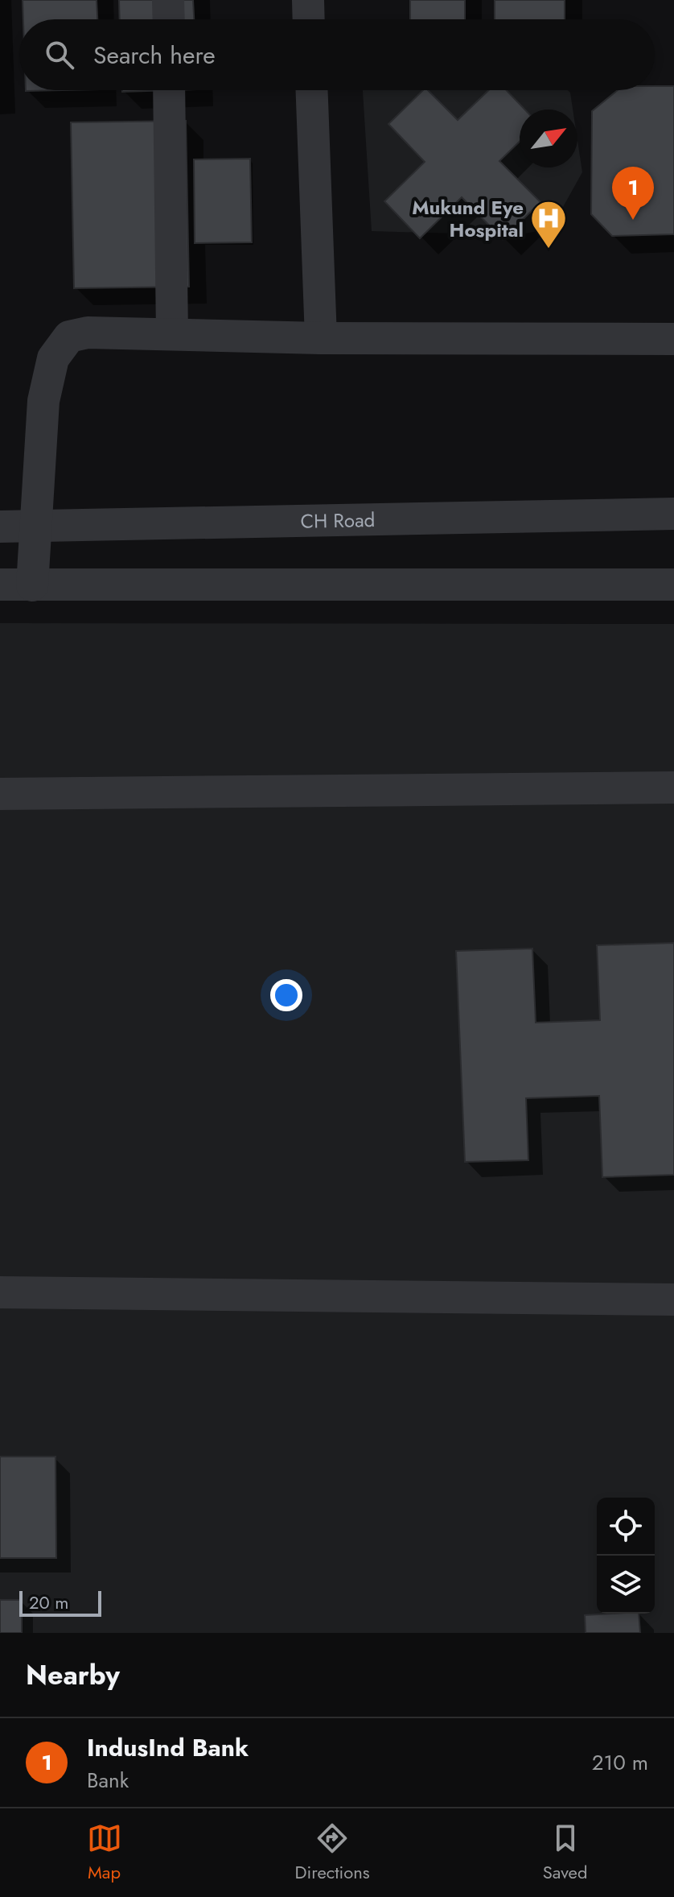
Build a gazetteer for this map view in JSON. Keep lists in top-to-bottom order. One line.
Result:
{"streets":{"street":["CH Road"]},"places":{"hospital":["Mukund Eye Hospital"]},"scale_bar":"20 m","north":"top right","page":{"search":"Search here","pins":"1","scale":"20 m","heading":"Nearby","list":[{"mark":"1","name":"IndusInd Bank","note":"Bank","value":"210 m"}],"nav":["Map","Directions","Saved"]}}
